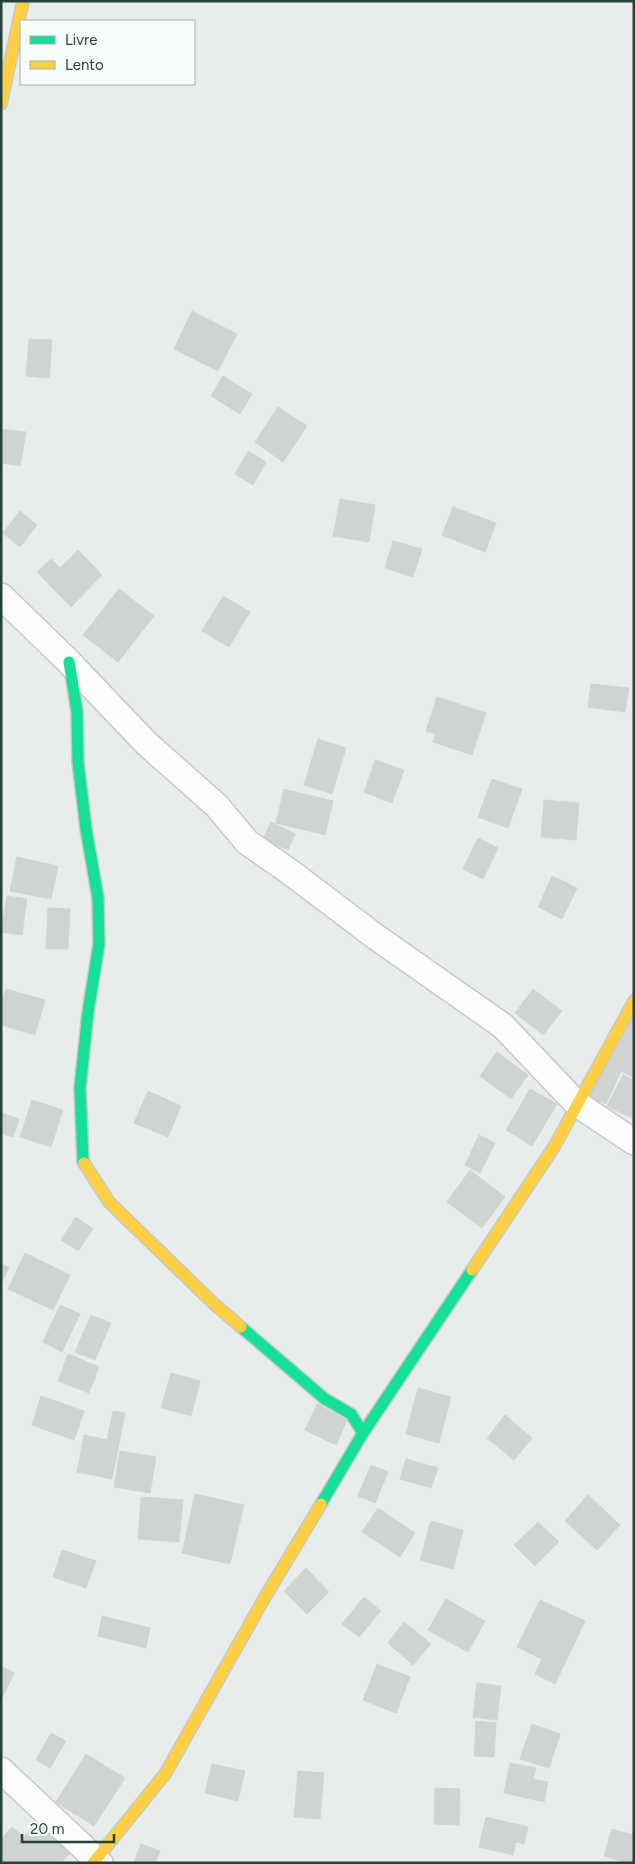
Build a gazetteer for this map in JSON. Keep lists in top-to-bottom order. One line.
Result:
{"legend":["Livre","Lento"],"scale_bar":"20 m"}
